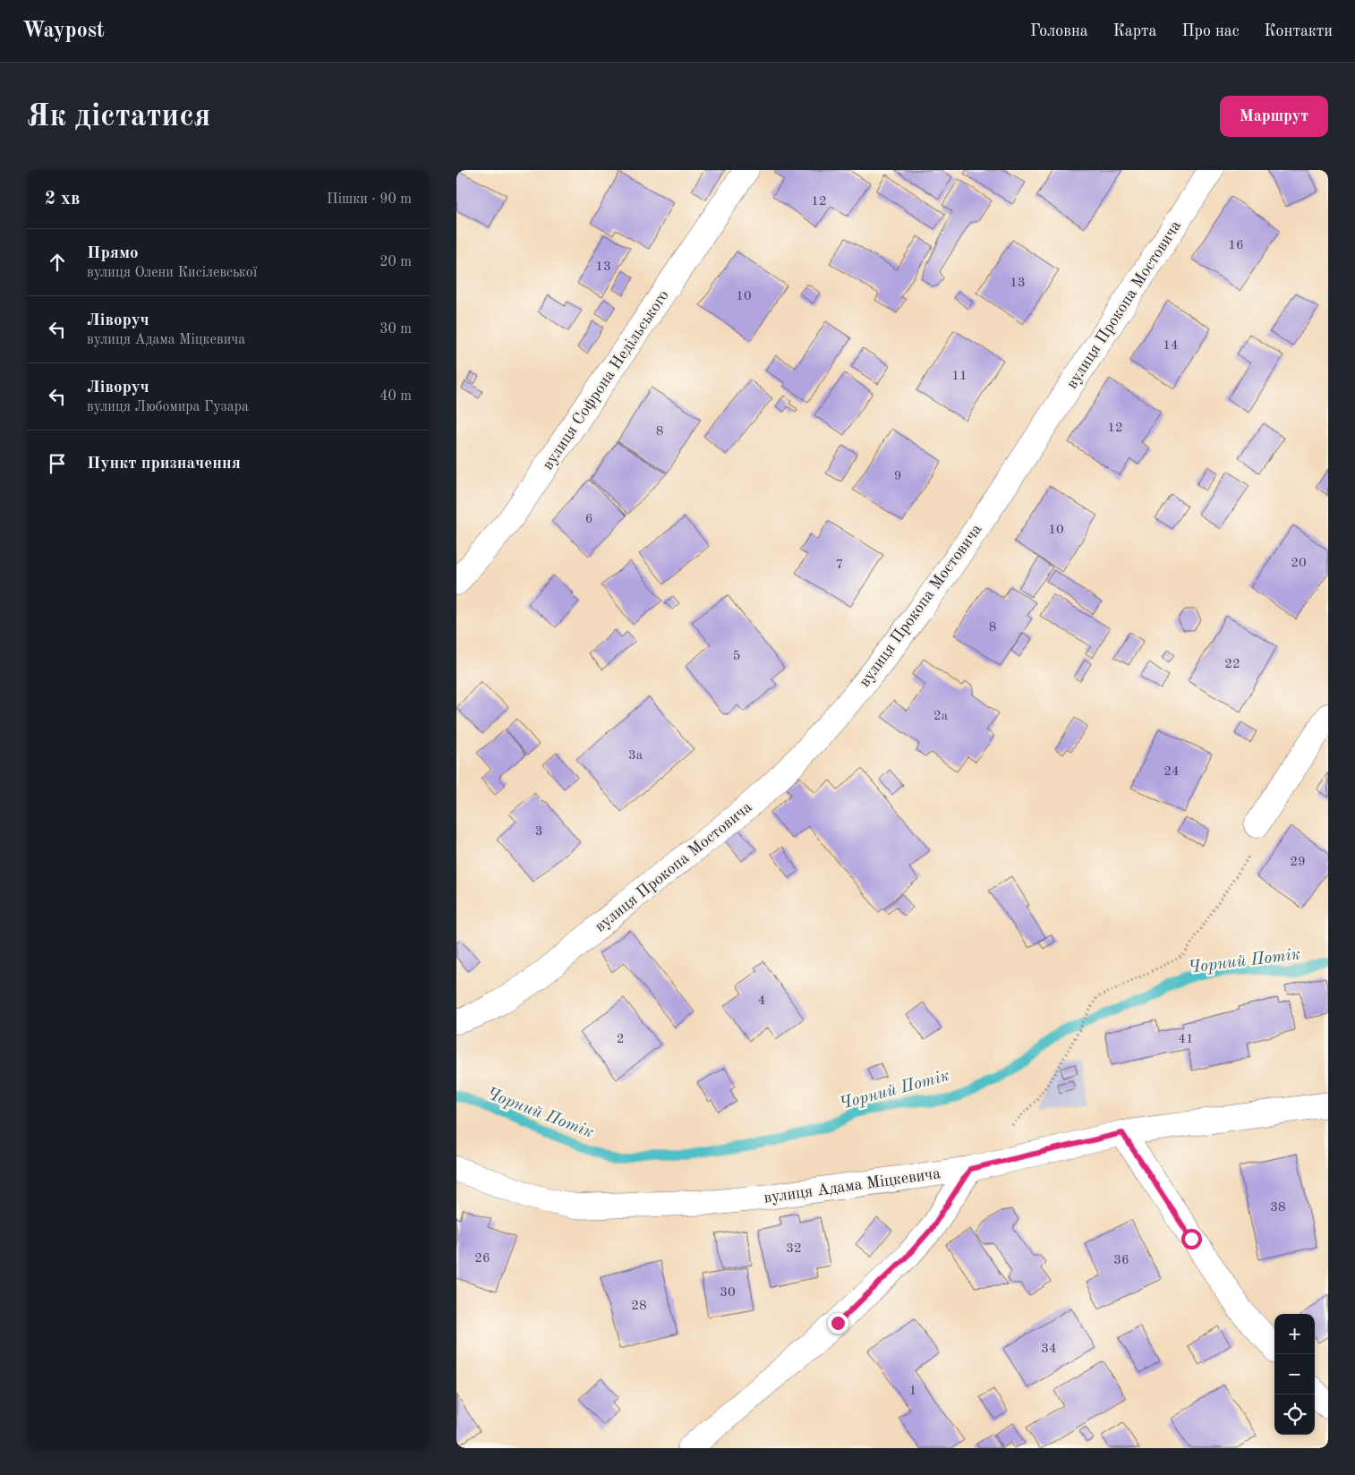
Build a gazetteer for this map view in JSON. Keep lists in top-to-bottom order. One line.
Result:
{"streets":{"street":["вулиця Прокопа Мостовича","вулиця Софрона Недільського","вулиця Адама Міцкевича"]},"water":["Чорний Потік"],"house_numbers":["12","16","13","13","10","14","11","12","8","9","6","10","20","7","8","5","22","2а","3а","24","3","29","4","2","41","38","32","26","36","30","28","34","1"],"page":{"header":"Waypost","nav":["Головна","Карта","Про нас","Контакти"],"buttons":"Маршрут","title":"Як дістатися","heading":["2 хв","Пішки · 90 m"],"list":[["Прямо","вулиця Олени Кисілевської","20 m"],["Ліворуч","вулиця Адама Міцкевича","30 m"],["Ліворуч","вулиця Любомира Гузара","40 m"],"Пункт призначення"],"map_buttons":["+","−"]}}
